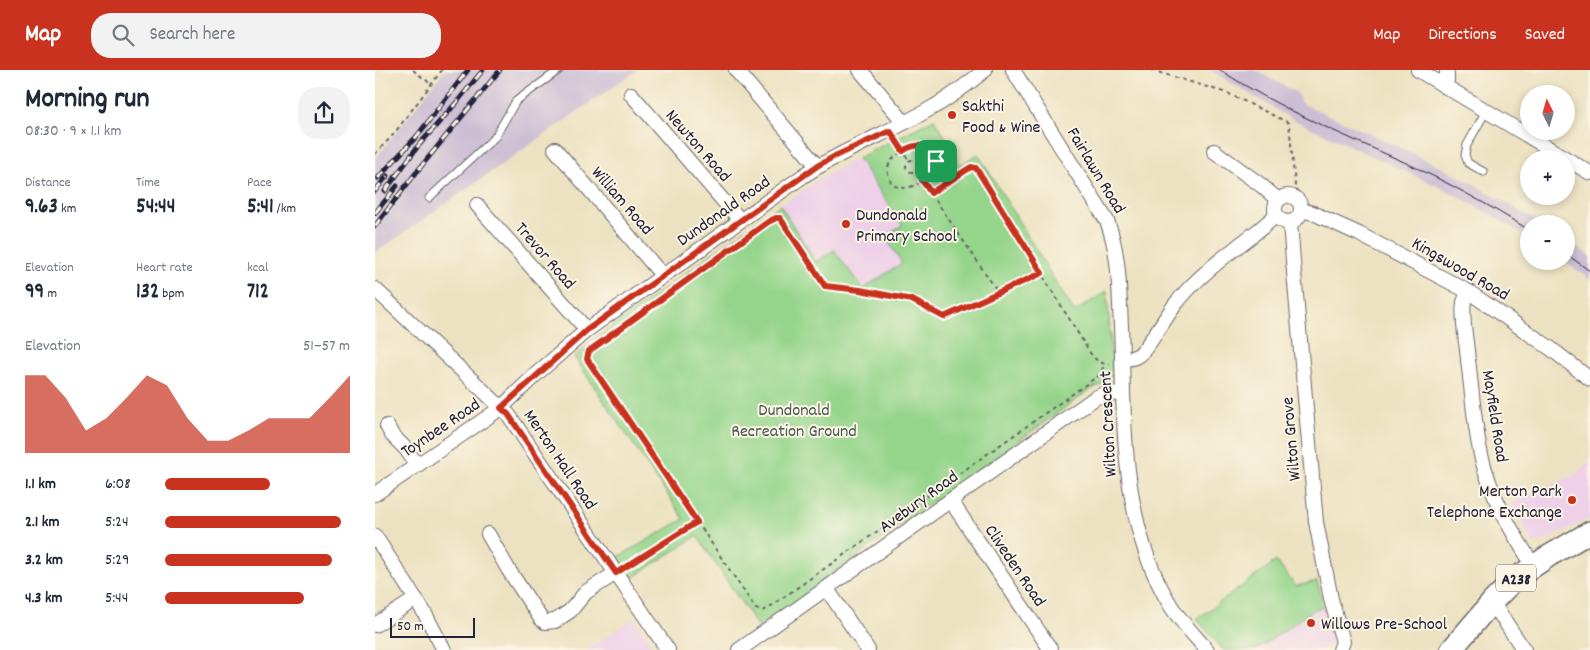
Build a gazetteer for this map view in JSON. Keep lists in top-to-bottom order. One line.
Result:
{"streets":{"main road":["A238"],"street":["Newton Road","Fairlawn Road","William Road","Dundonald Road","Trevor Road","Kingswood Road","Mayfield Road","Wilton Crescent","Toynbee Road","Wilton Grove","Merton Hall Road","Avebury Road","Cliveden Road"]},"crossings":[["Newton Road","Dundonald Road"],["Fairlawn Road","Wilton Crescent"],["William Road","Dundonald Road"],["Dundonald Road","Trevor Road"],["Dundonald Road","Toynbee Road"],["Dundonald Road","Merton Hall Road"],["Kingswood Road","Mayfield Road"],["Kingswood Road","Wilton Crescent"],["Kingswood Road","Wilton Grove"],["Mayfield Road","A238"],["Wilton Crescent","Wilton Grove"],["Wilton Crescent","Avebury Road"],["Toynbee Road","Merton Hall Road"],["Avebury Road","Cliveden Road"]],"parks":["Dundonald Recreation Ground"],"places":["Sakthi Food & Wine","Dundonald Primary School","Merton Park Telephone Exchange","Willows Pre-School"],"scale_bar":"50 m","north":"top","page":{"header":"Map","search":"Search here","nav":["Map","Directions","Saved"],"heading":["Morning run","08:30 · 9 × 1.1 km"],"map_buttons":["+","−"],"stats":[["Distance","9.63 km"],["Time","54:44"],["Pace","5:41 /km"],["Elevation","99 m"],["Heart rate","132 bpm"],["kcal","712"]],"chart":["Elevation","51–57 m"],"list":[{"name":"1.1 km","note":"6:08"},{"name":"2.1 km","note":"5:24"},{"name":"3.2 km","note":"5:29"},{"name":"4.3 km","note":"5:44"}],"scale":"50 m"}}
